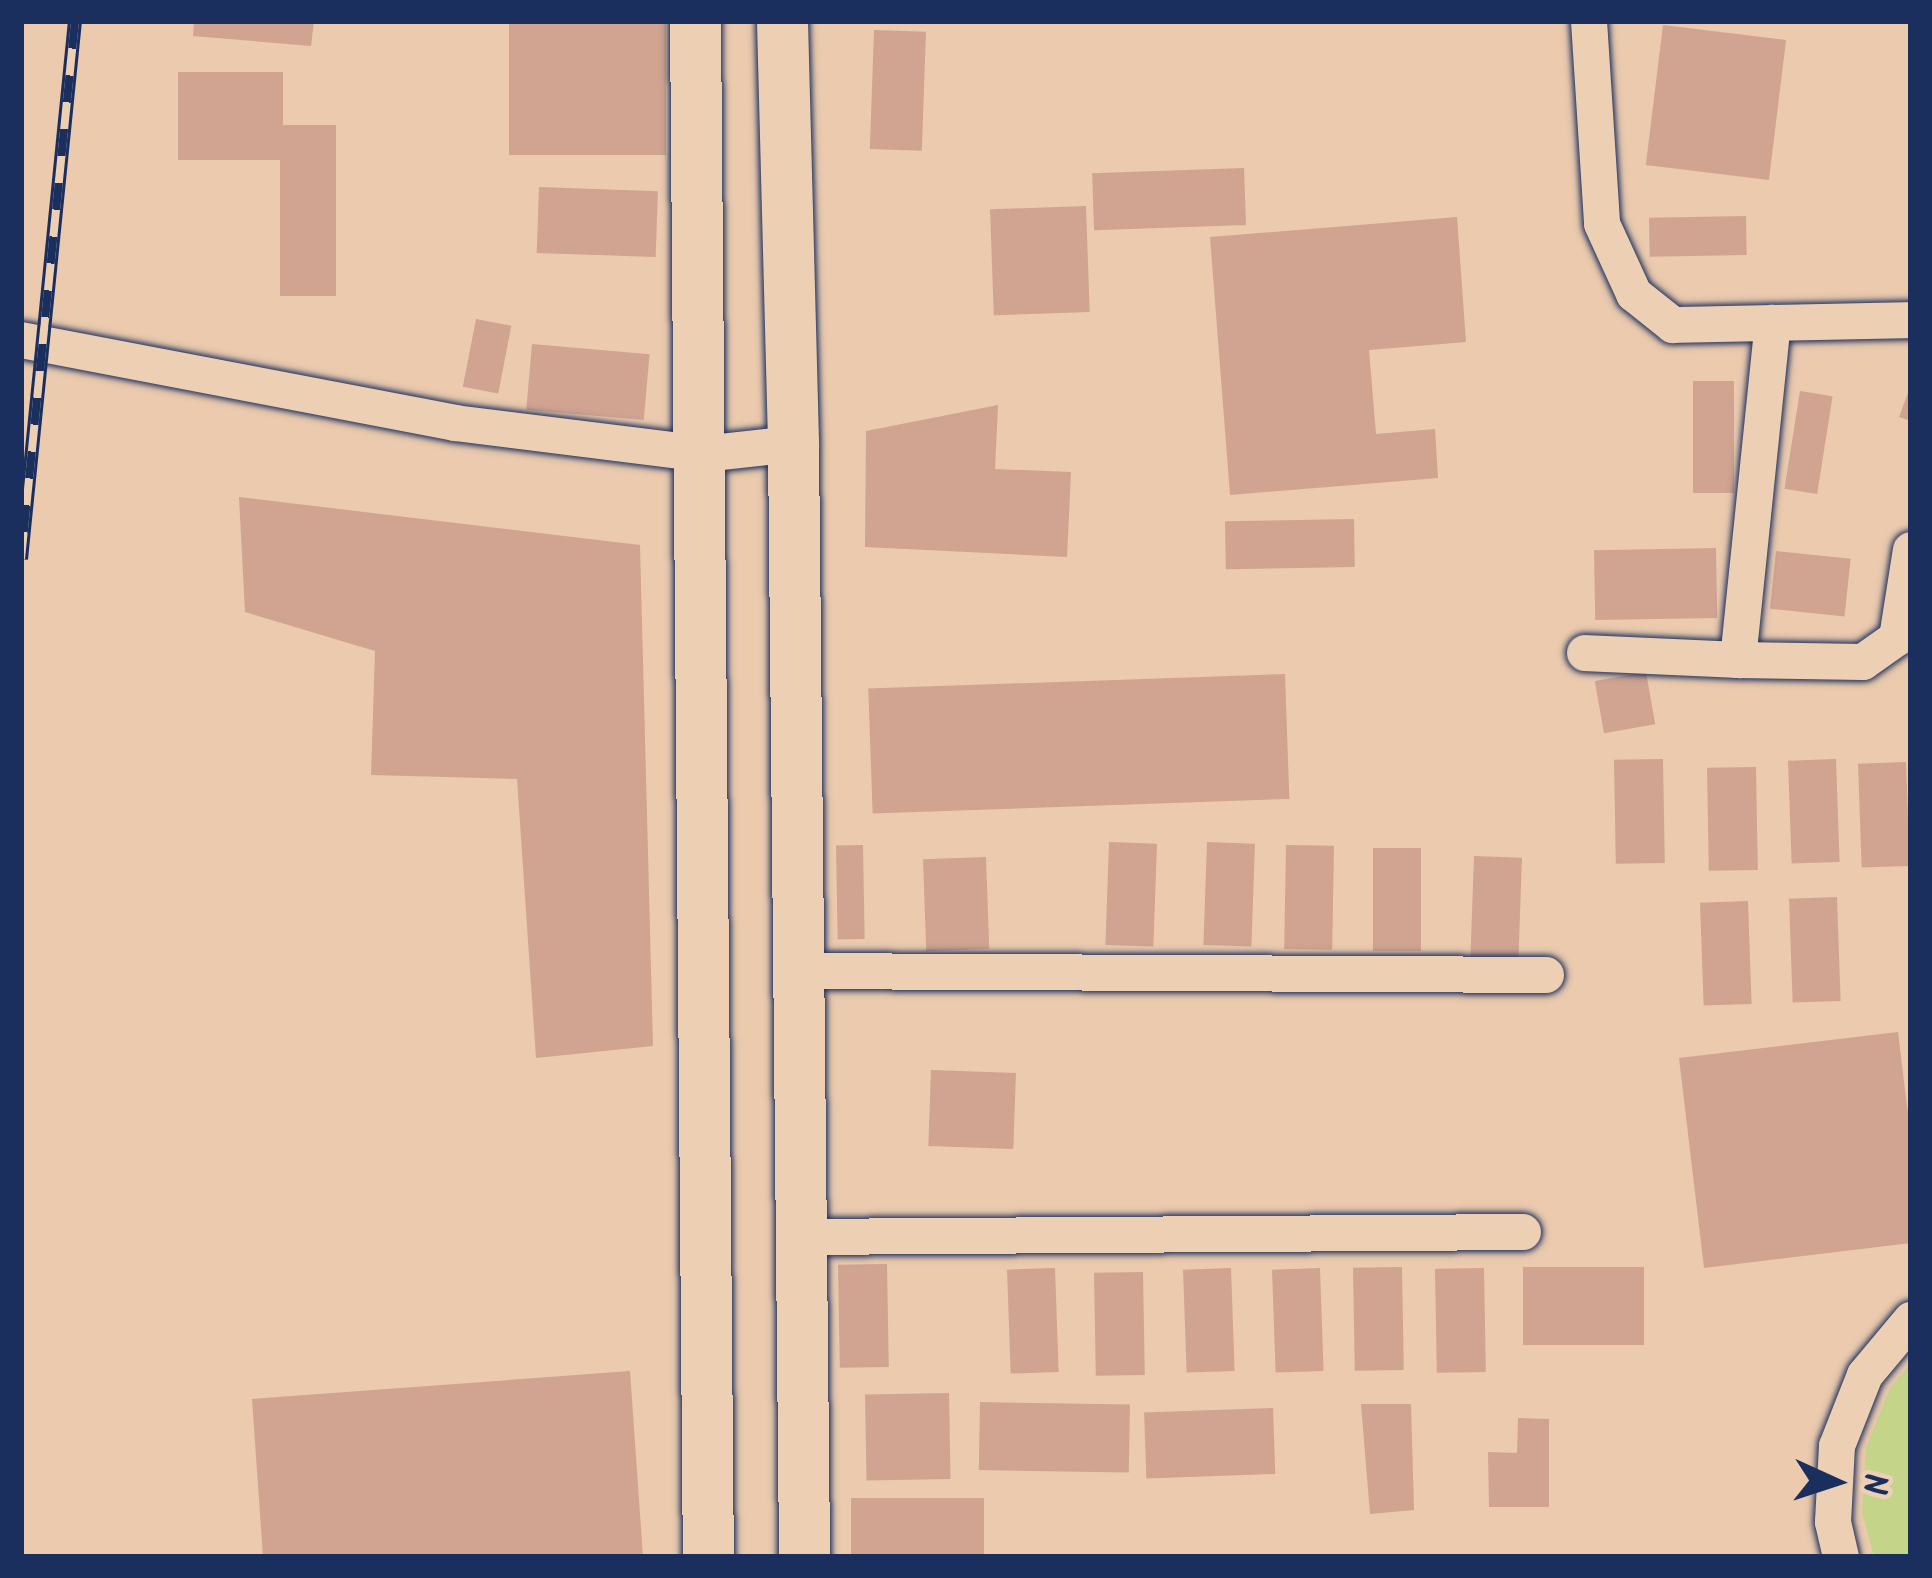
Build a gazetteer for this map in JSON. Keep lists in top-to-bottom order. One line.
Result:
{"north":"right"}
